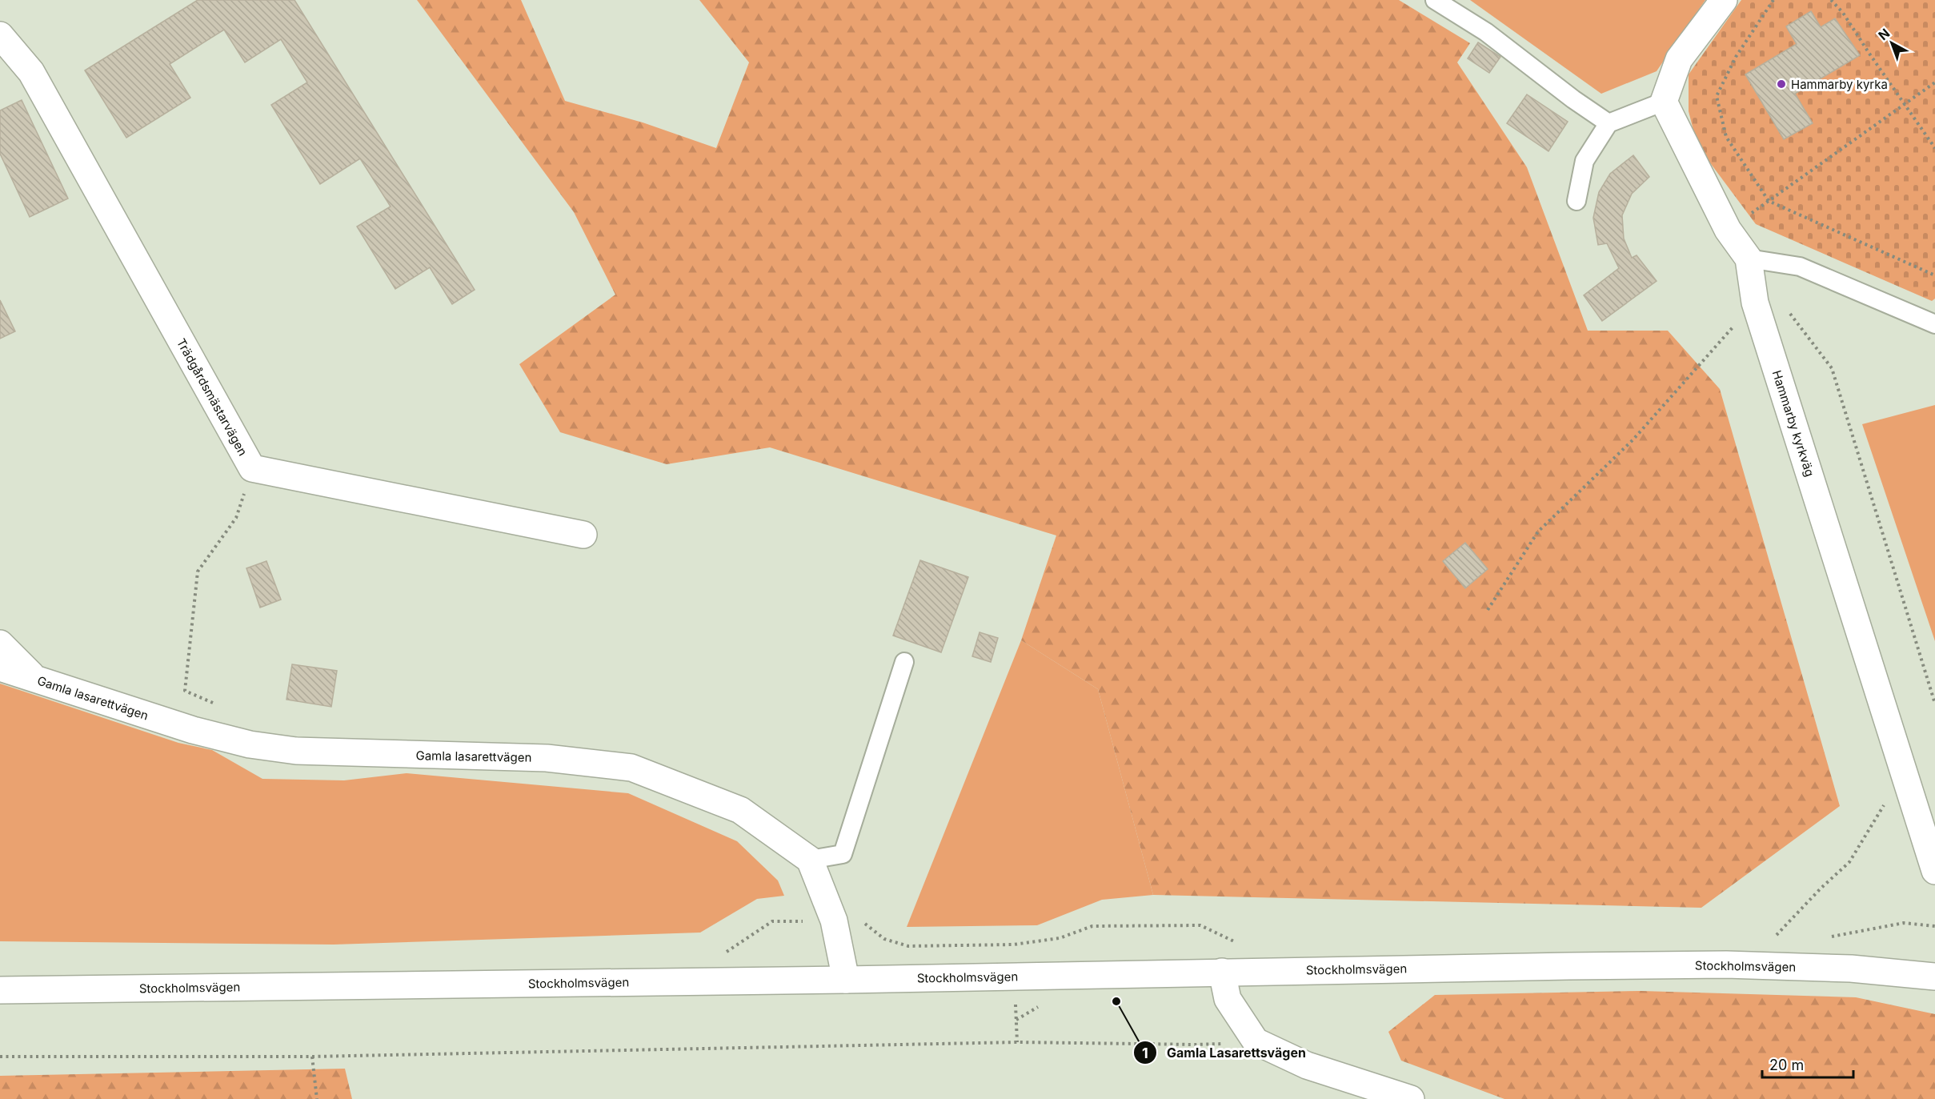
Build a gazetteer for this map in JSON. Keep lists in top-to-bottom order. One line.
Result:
{"streets":{"street":["Trädgårdsmästarvägen","Hammarby kyrkväg","Gamla lasarettvägen","Stockholmsvägen"]},"places":["Hammarby kyrka","Gamla Lasarettsvägen"],"scale_bar":"20 m","north":"top left"}
